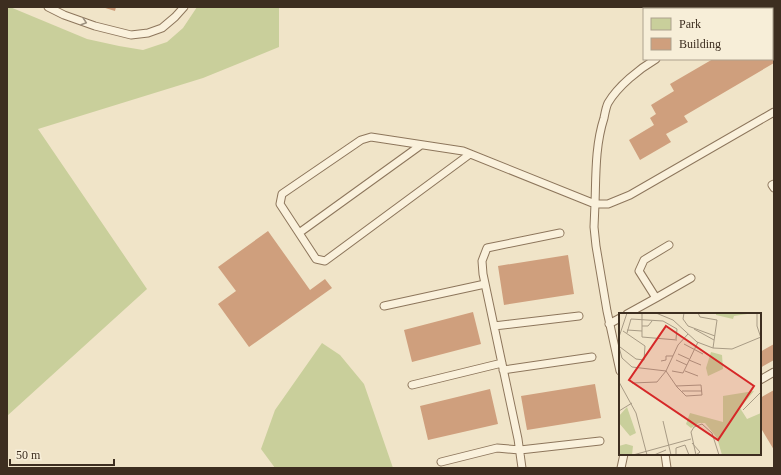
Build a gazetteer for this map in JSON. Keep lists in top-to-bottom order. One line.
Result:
{"legend":["Park","Building"],"scale_bar":"50 m"}
